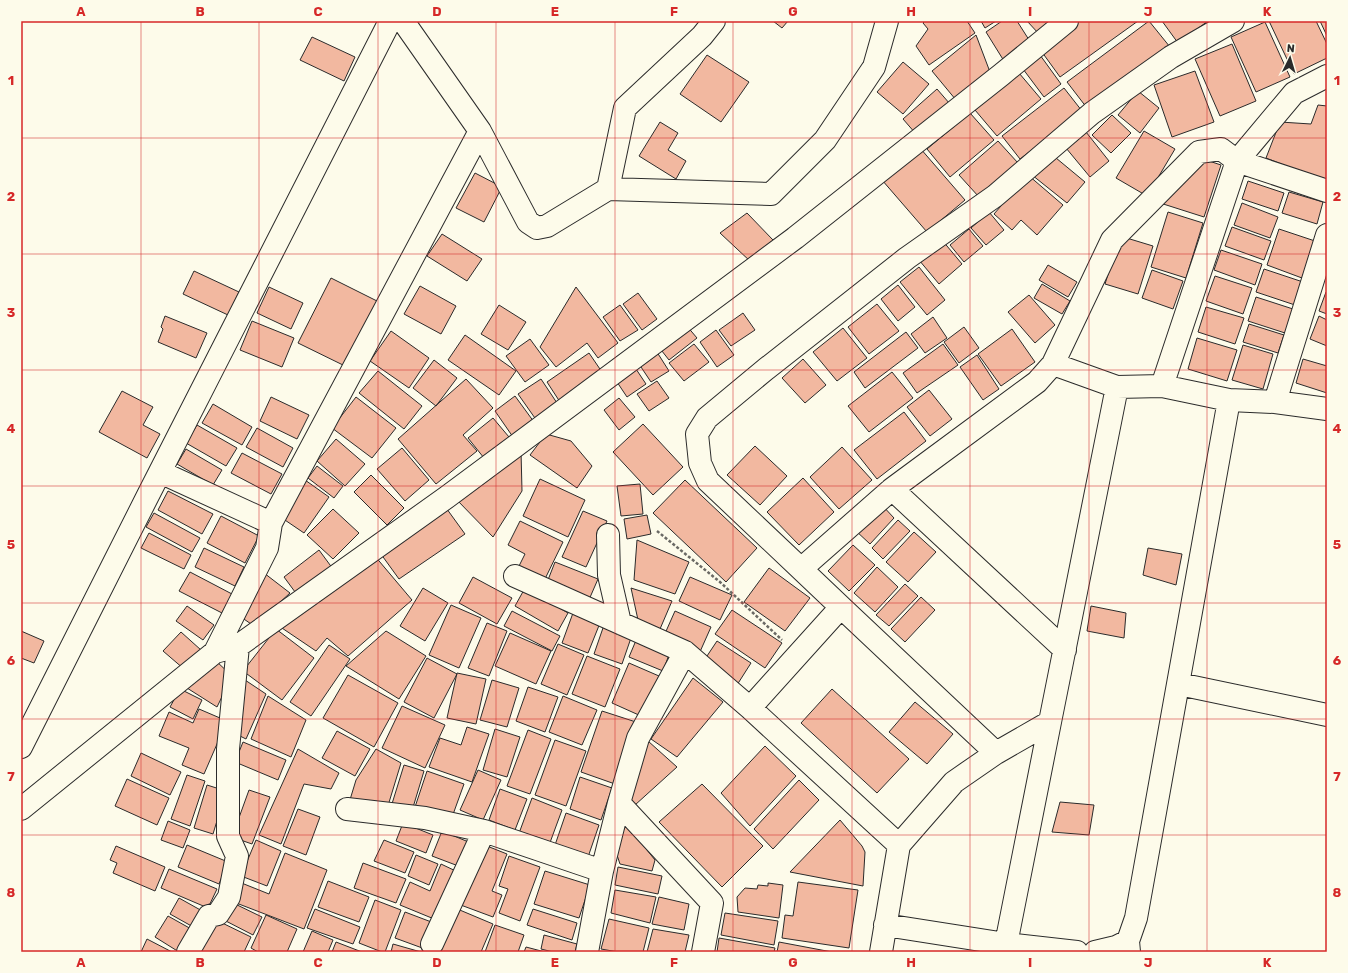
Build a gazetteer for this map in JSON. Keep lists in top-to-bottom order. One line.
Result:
{"north":"top","grid":{"columns":["A","B","C","D","E","F","G","H","I","J","K"],"rows":["1","2","3","4","5","6","7","8"]}}
